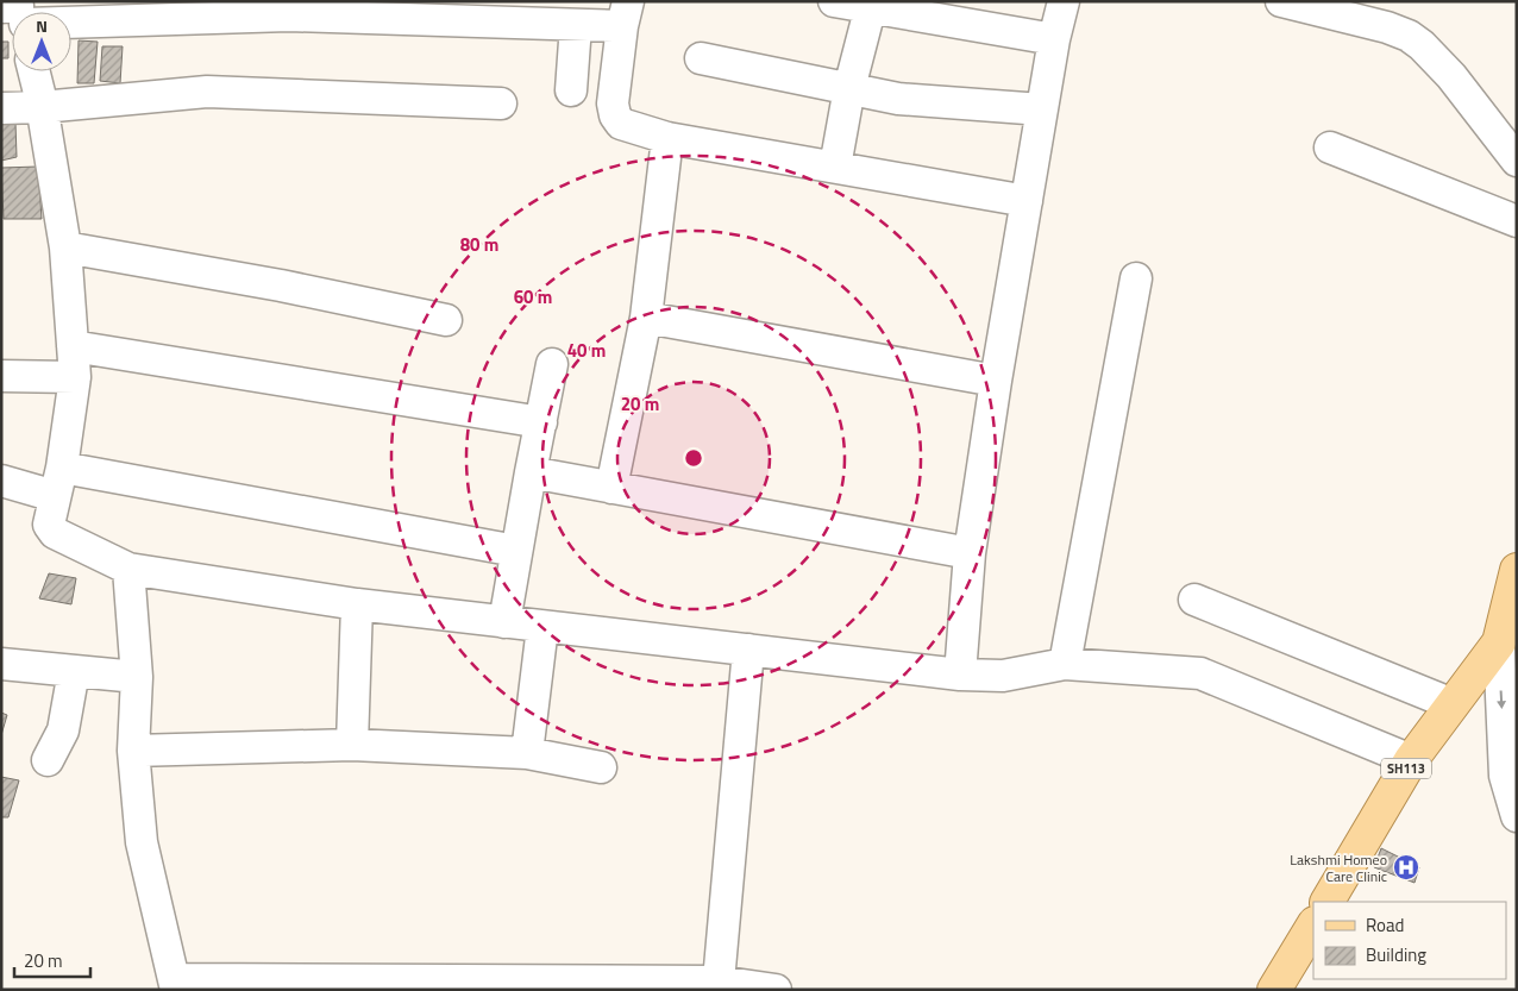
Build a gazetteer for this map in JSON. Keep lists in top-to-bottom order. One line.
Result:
{"streets":{"main road":["SH113"]},"places":{"hospital":["Lakshmi Homeo Care Clinic"]},"legend":["Road","Building"],"scale_bar":"20 m","north":"top","rings":["80 m","60 m","40 m","20 m"]}
